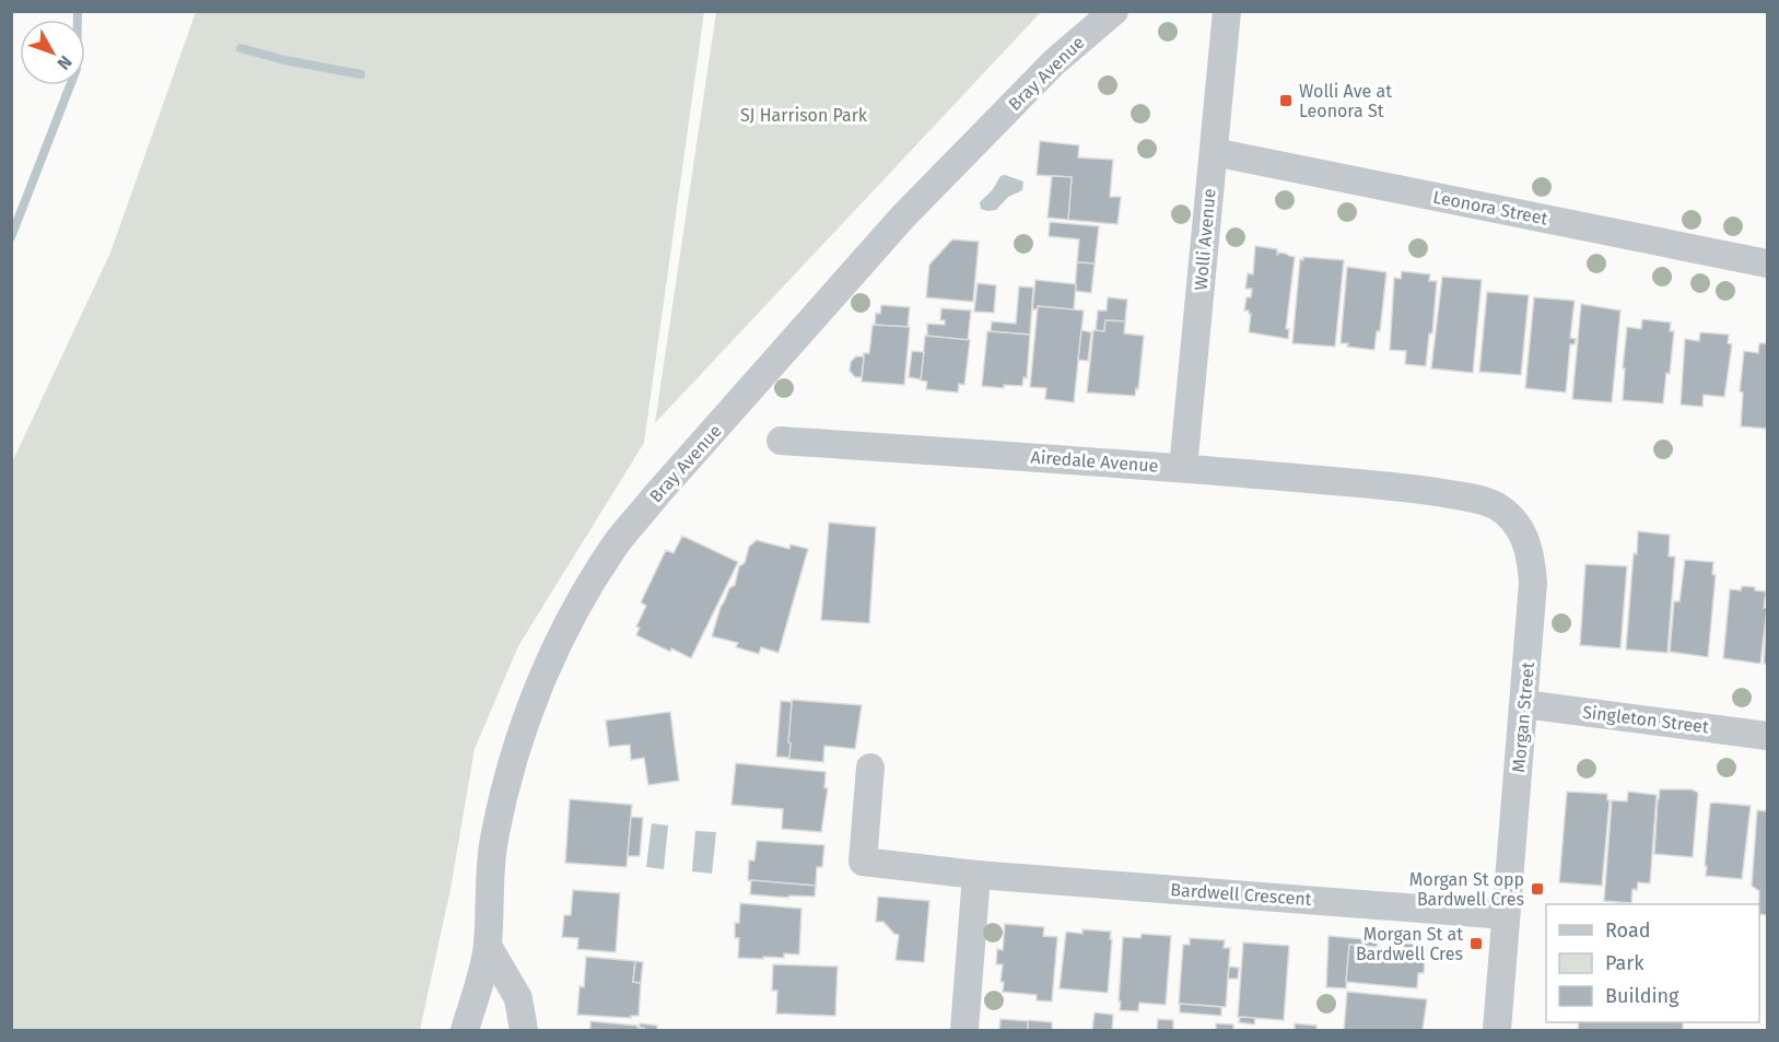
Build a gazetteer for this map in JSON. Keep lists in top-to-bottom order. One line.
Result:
{"streets":{"street":["Bray Avenue","Leonora Street","Wolli Avenue","Airedale Avenue","Morgan Street","Singleton Street","Bardwell Crescent"]},"crossings":[["Leonora Street","Wolli Avenue"],["Wolli Avenue","Airedale Avenue"],["Airedale Avenue","Morgan Street"],["Morgan Street","Singleton Street"],["Morgan Street","Bardwell Crescent"]],"parks":["SJ Harrison Park"],"places":{"transit":["Wolli Ave at Leonora St","Morgan St opp Bardwell Cres","Morgan St at Bardwell Cres"]},"legend":["Road","Park","Building"],"north":"bottom right"}
